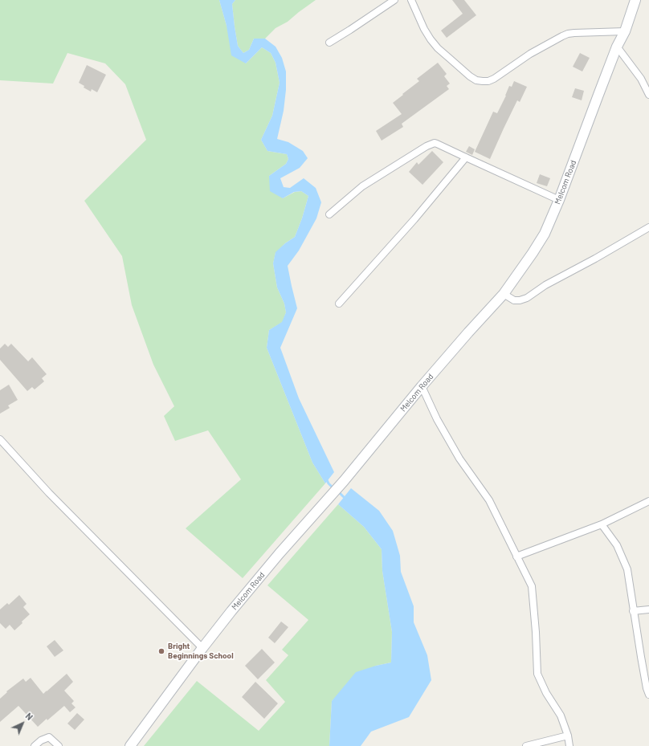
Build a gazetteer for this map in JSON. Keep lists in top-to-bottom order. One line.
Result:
{"streets":{"main road":["Melcom Road"]},"places":["Bright Beginnings School"],"north":"top right"}
